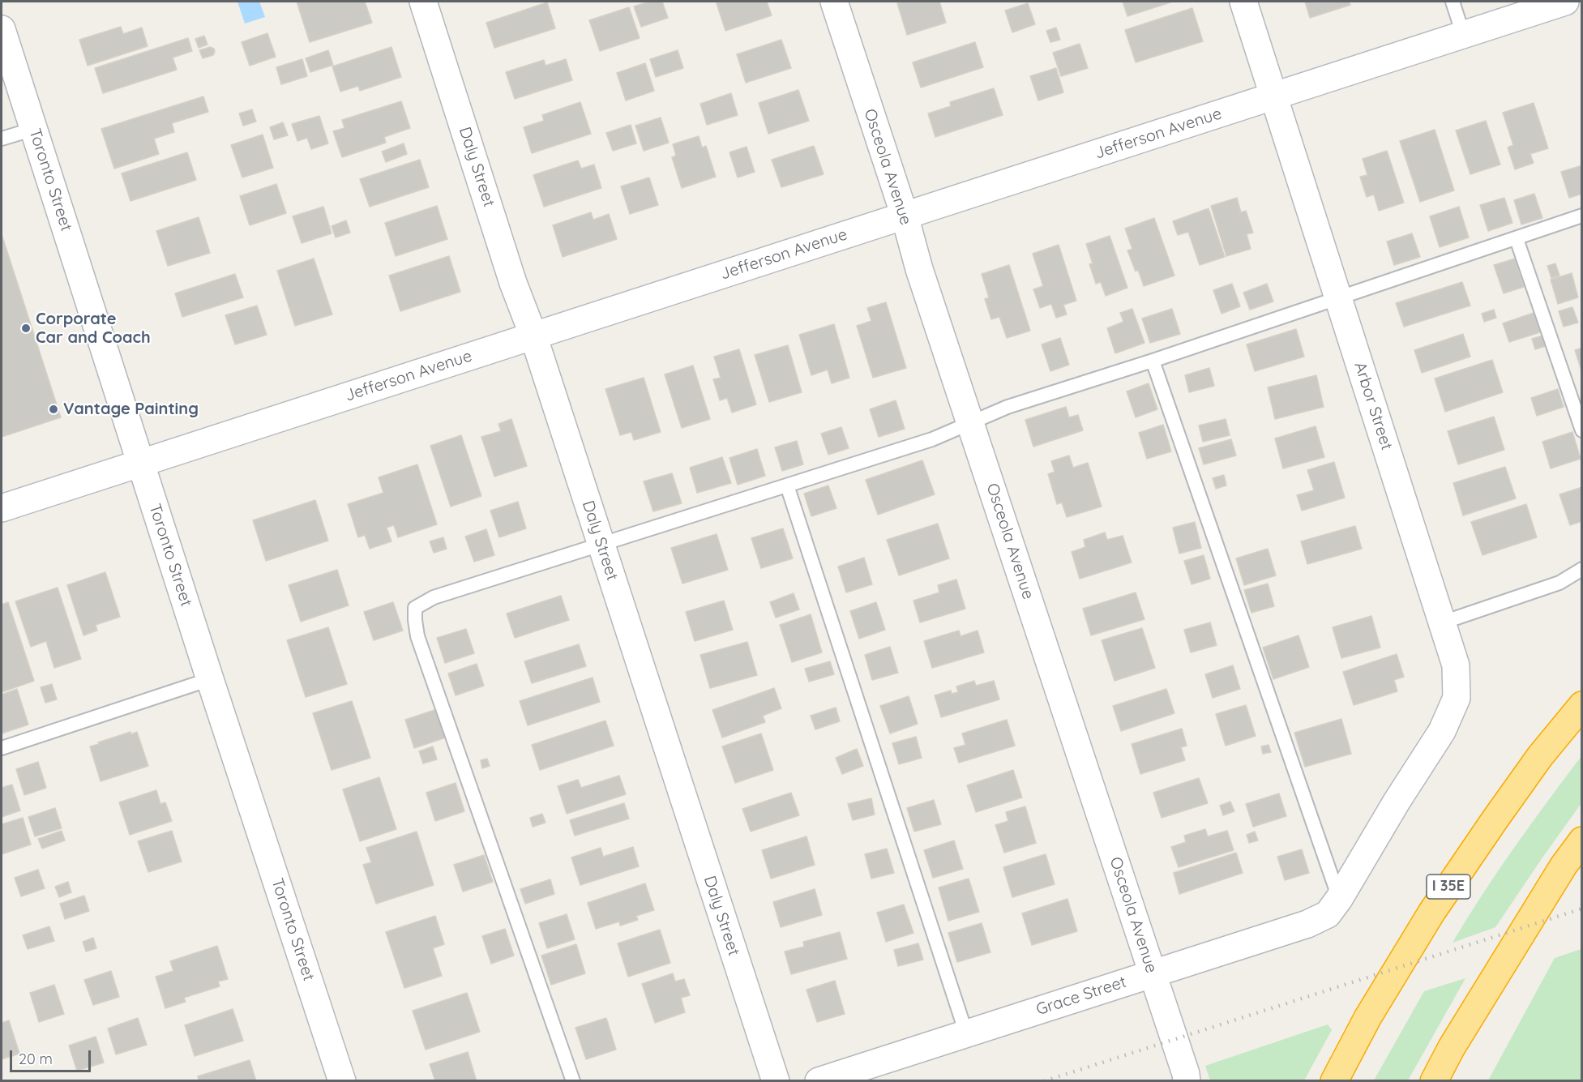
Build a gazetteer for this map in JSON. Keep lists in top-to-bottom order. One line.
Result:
{"streets":{"highway":["I 35E"],"street":["Jefferson Avenue","Daly Street","Osceola Avenue","Toronto Street","Arbor Street","Grace Street"]},"crossings":[["Jefferson Avenue","Daly Street"],["Jefferson Avenue","Osceola Avenue"],["Jefferson Avenue","Toronto Street"],["Jefferson Avenue","Arbor Street"],["Osceola Avenue","Grace Street"],["Arbor Street","Grace Street"]],"places":["Corporate Car and Coach","Vantage Painting"],"scale_bar":"20 m"}
